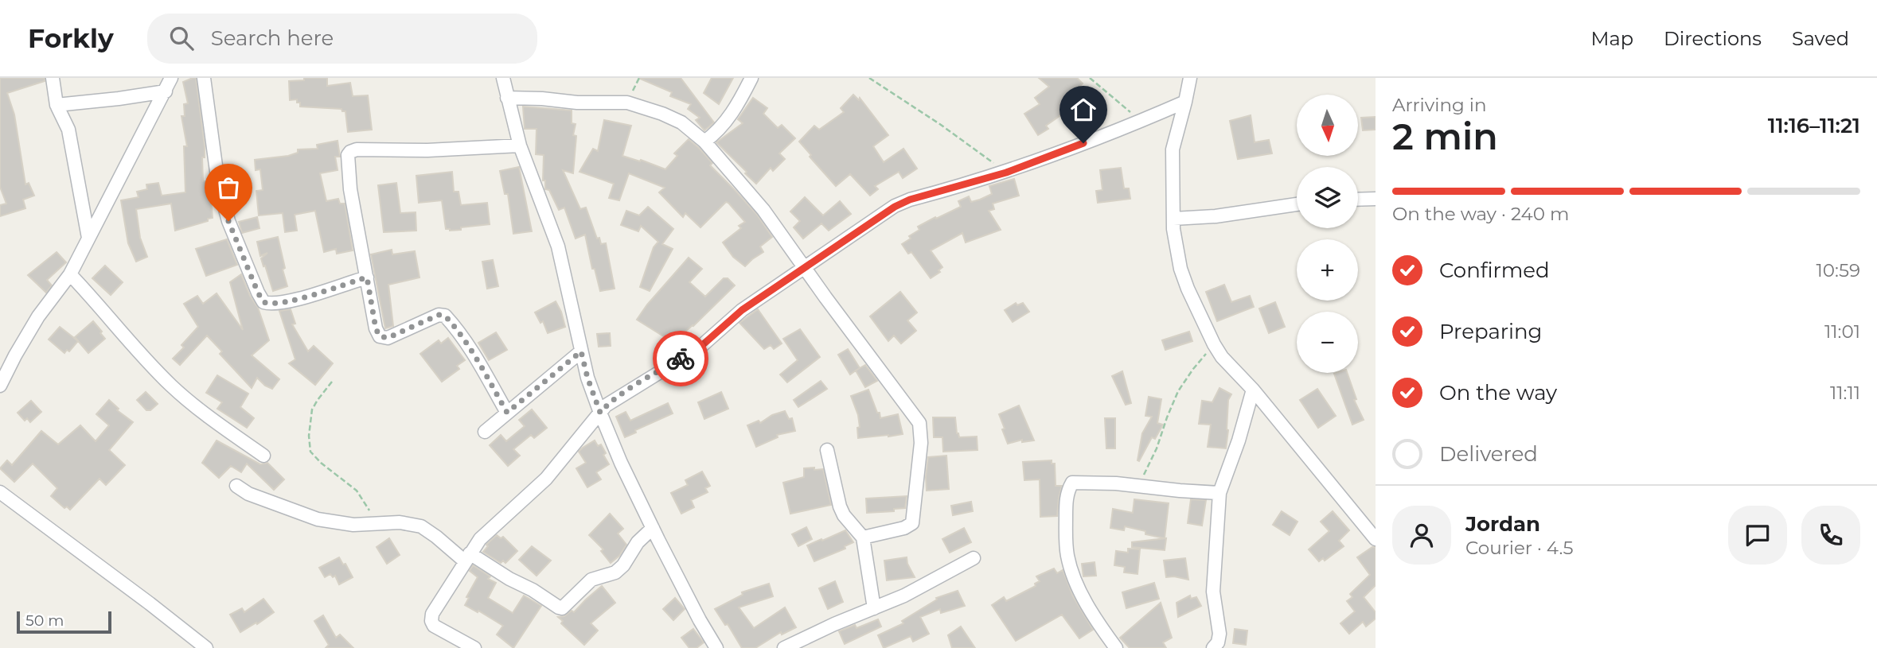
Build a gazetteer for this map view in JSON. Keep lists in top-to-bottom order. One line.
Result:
{"scale_bar":"50 m","north":"bottom","page":{"header":"Forkly","search":"Search here","nav":["Map","Directions","Saved"],"heading":["2 min","Arriving in","11:16–11:21"],"panel":["Jordan","Courier · 4.5"],"map_buttons":["+","−"],"bar":"On the way · 240 m","list":[["Confirmed","10:59"],["Preparing","11:01"],["On the way","11:11"],"Delivered"],"scale":"50 m"}}
